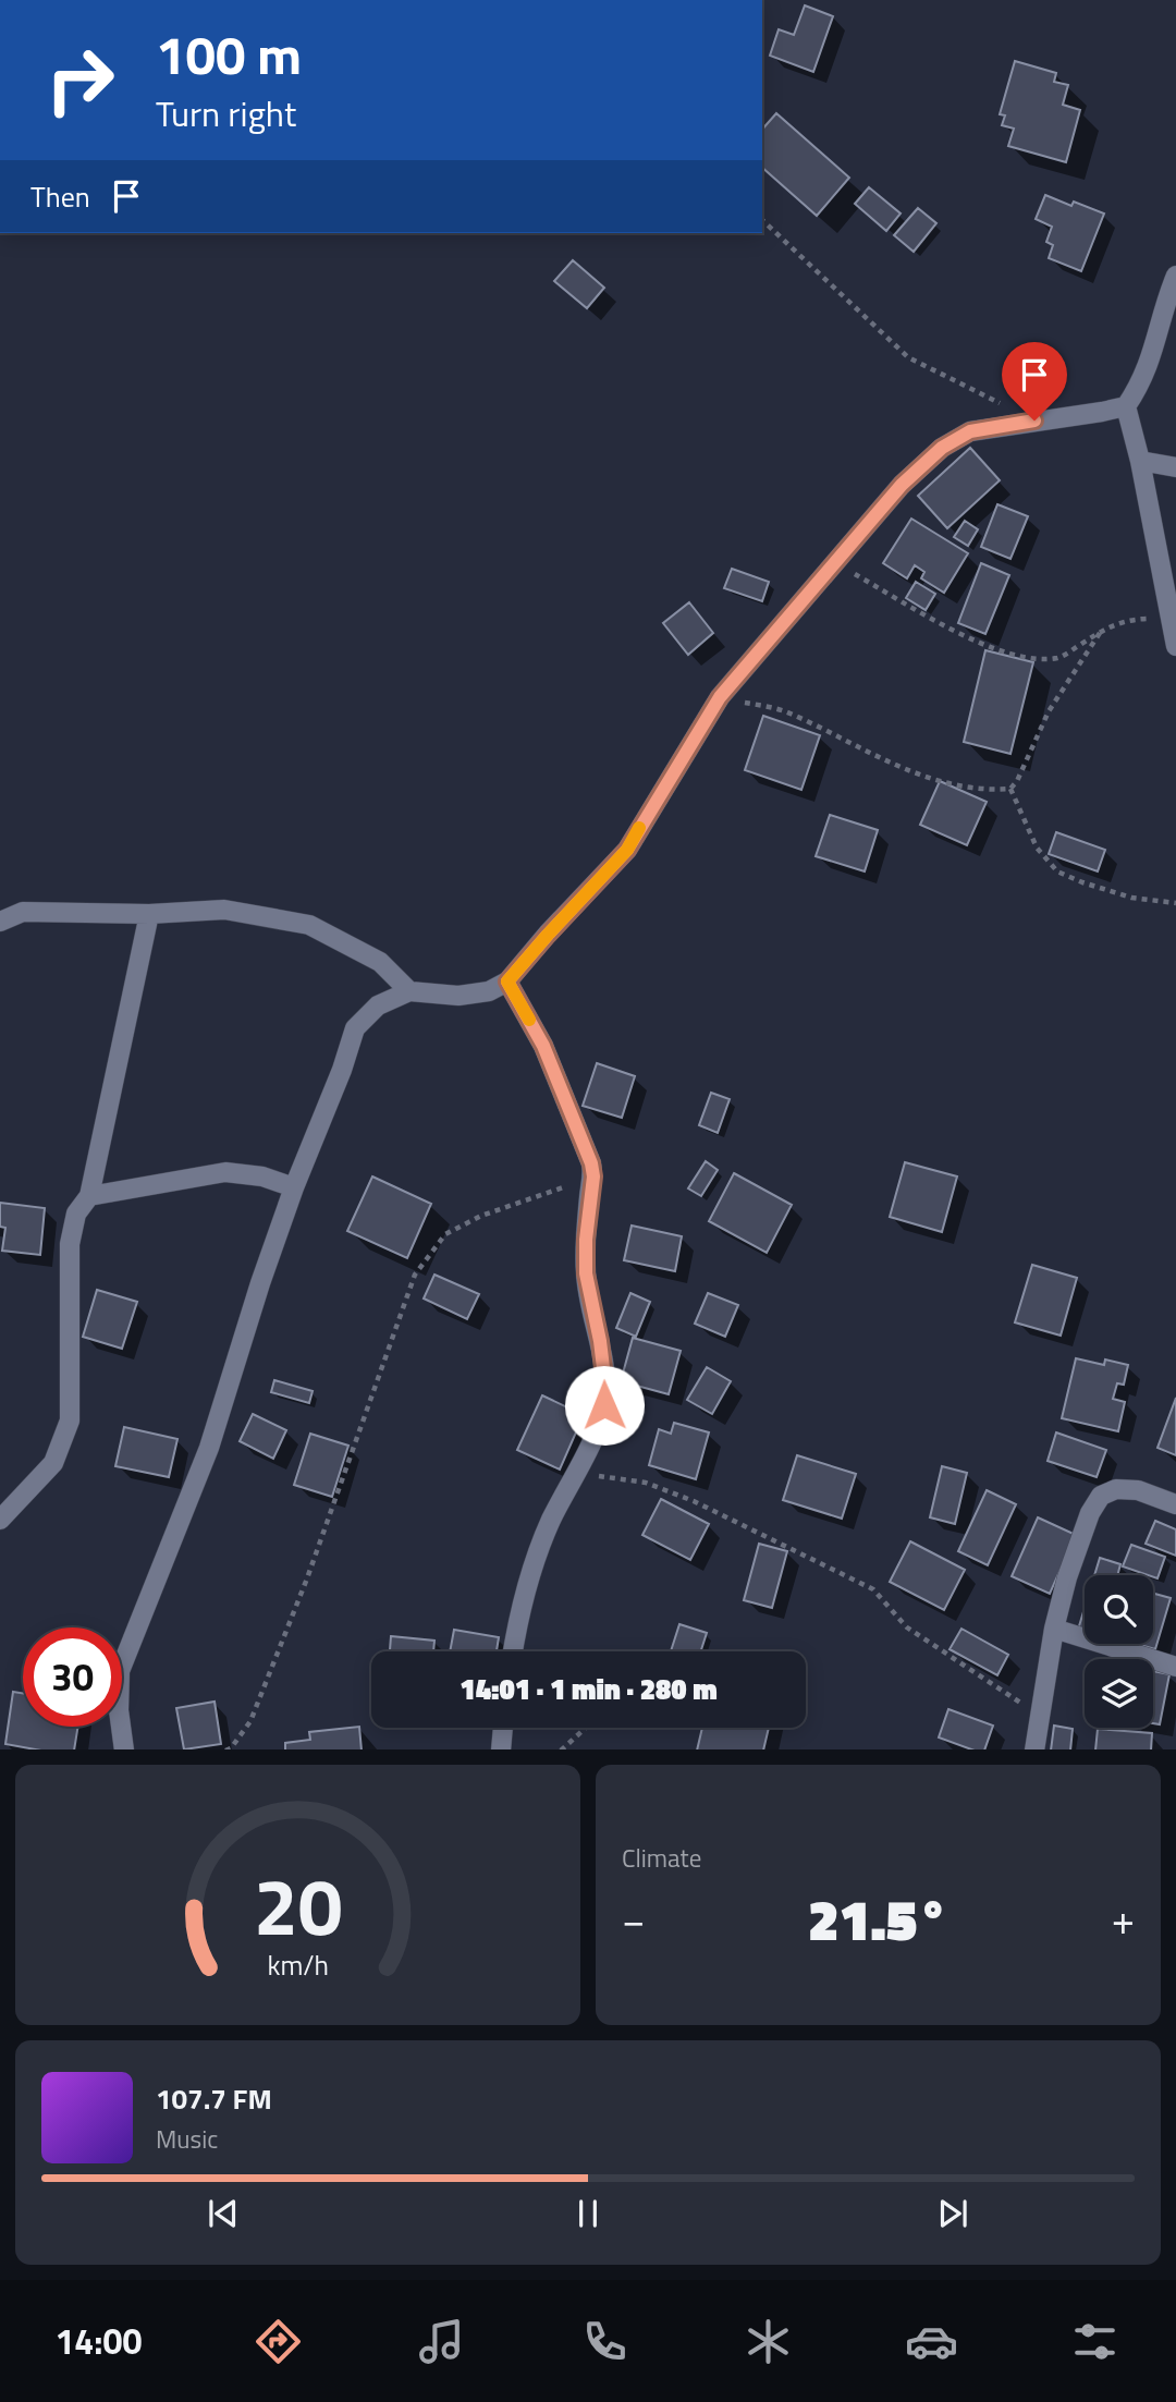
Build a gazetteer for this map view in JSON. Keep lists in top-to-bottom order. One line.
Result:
{"page":{"turn":["100 m","Turn right"],"then":"Then","limit":"30","trip":"14:01 · 1 min · 280 m","tile":"Climate","heat":["−","21.5°","+"],"song":["107.7 FM","Music"],"tabs":"14:00","gauge":["20","km/h"]}}
